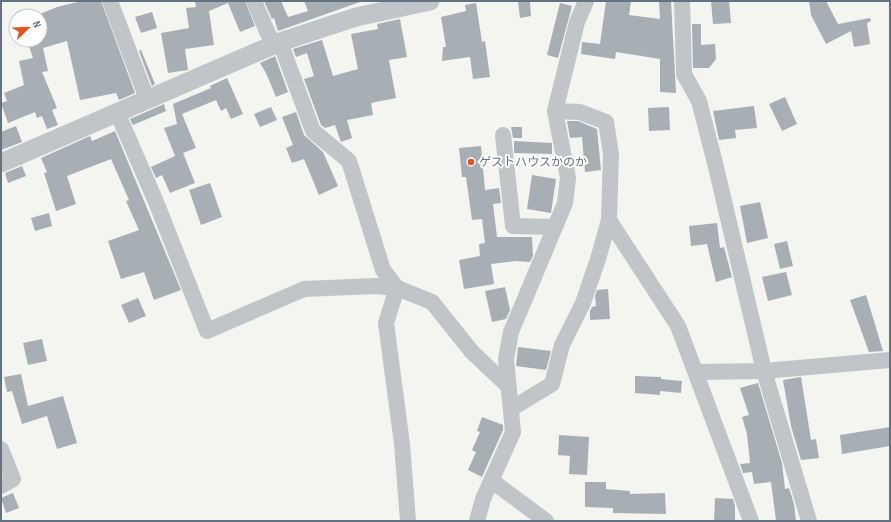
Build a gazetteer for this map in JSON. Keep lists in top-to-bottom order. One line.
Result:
{"places":["ゲストハウスかのか"],"north":"top right"}
